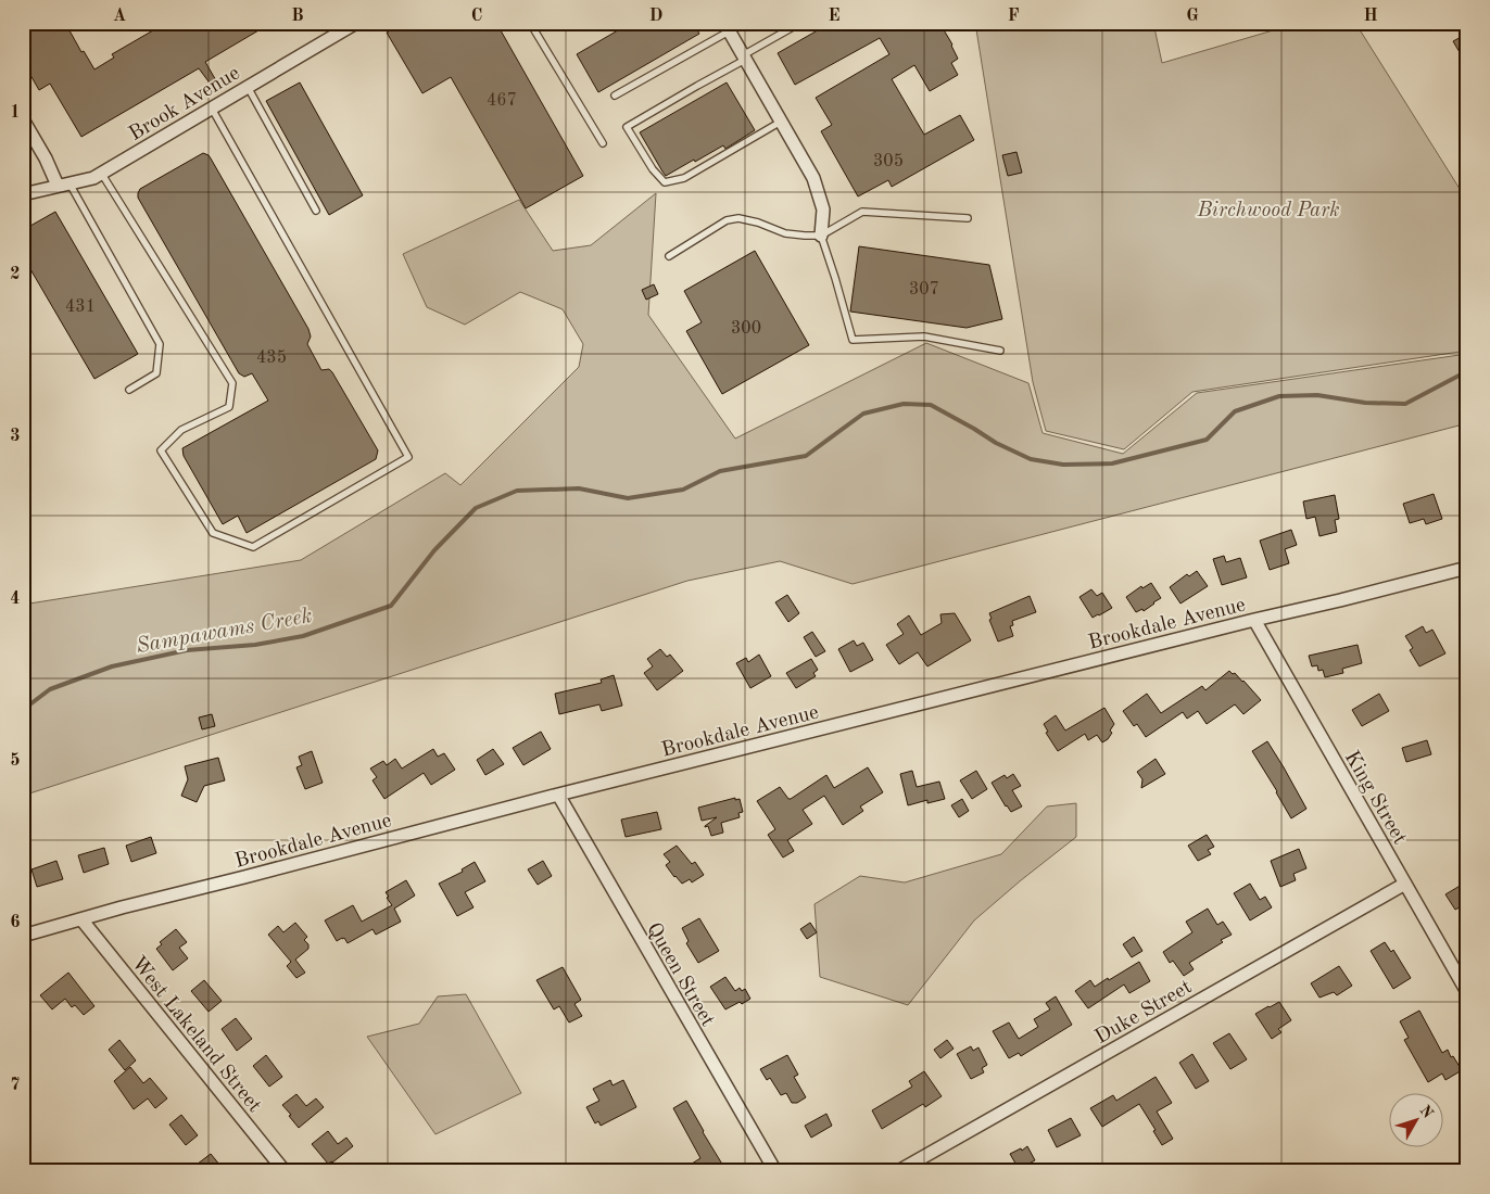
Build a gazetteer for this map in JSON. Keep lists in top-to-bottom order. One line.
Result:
{"streets":{"street":["Brook Avenue","Brookdale Avenue","King Street","Queen Street","Duke Street","West Lakeland Street"]},"crossings":[["Brookdale Avenue","King Street"],["Brookdale Avenue","Queen Street"],["Brookdale Avenue","West Lakeland Street"],["King Street","Duke Street"]],"water":["Sampawams Creek"],"parks":["Birchwood Park"],"house_numbers":["467","305","307","431","300","435"],"north":"top right","grid":{"columns":["A","B","C","D","E","F","G","H"],"rows":["1","2","3","4","5","6","7"]}}
